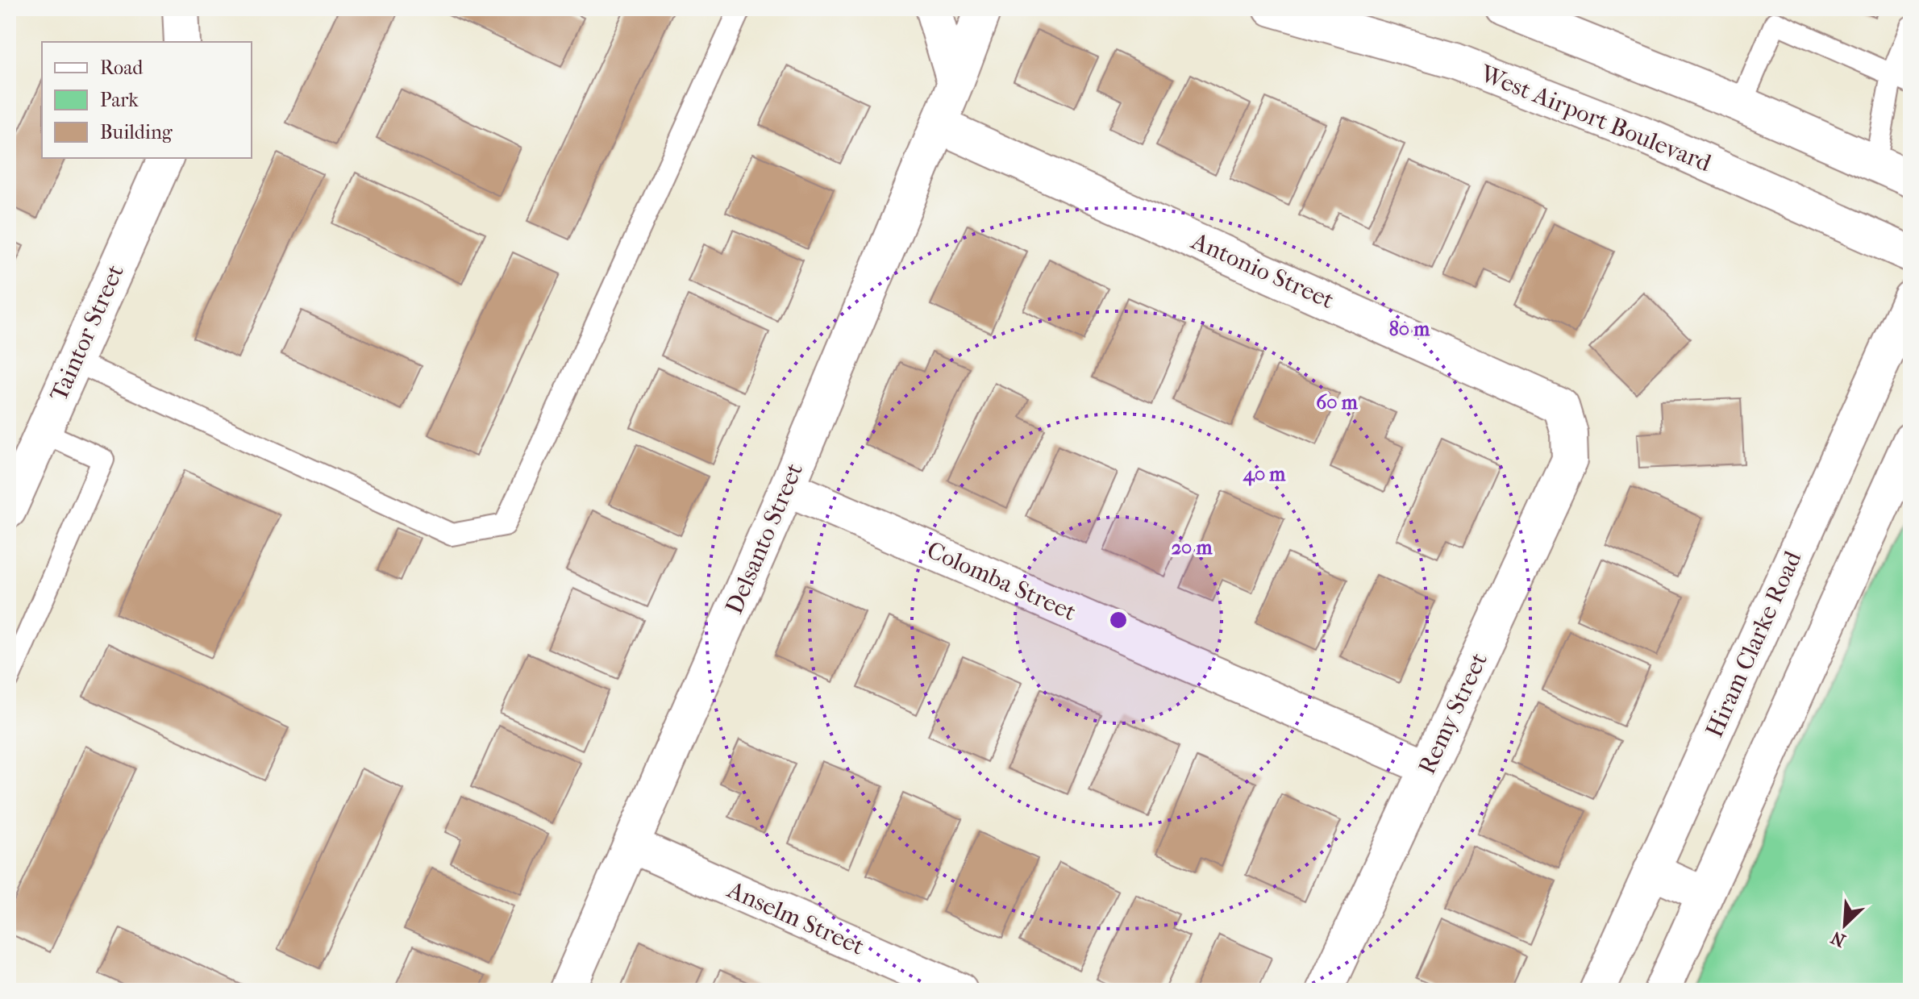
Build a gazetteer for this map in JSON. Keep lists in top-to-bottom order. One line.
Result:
{"streets":{"street":["West Airport Boulevard","Antonio Street","Taintor Street","Delsanto Street","Colomba Street","Hiram Clarke Road","Remy Street","Anselm Street"]},"crossings":[["Antonio Street","Delsanto Street"],["Antonio Street","Remy Street"],["Delsanto Street","Colomba Street"],["Delsanto Street","Anselm Street"],["Colomba Street","Remy Street"]],"legend":["Road","Park","Building"],"north":"bottom left","rings":["80 m","60 m","40 m","20 m"]}
